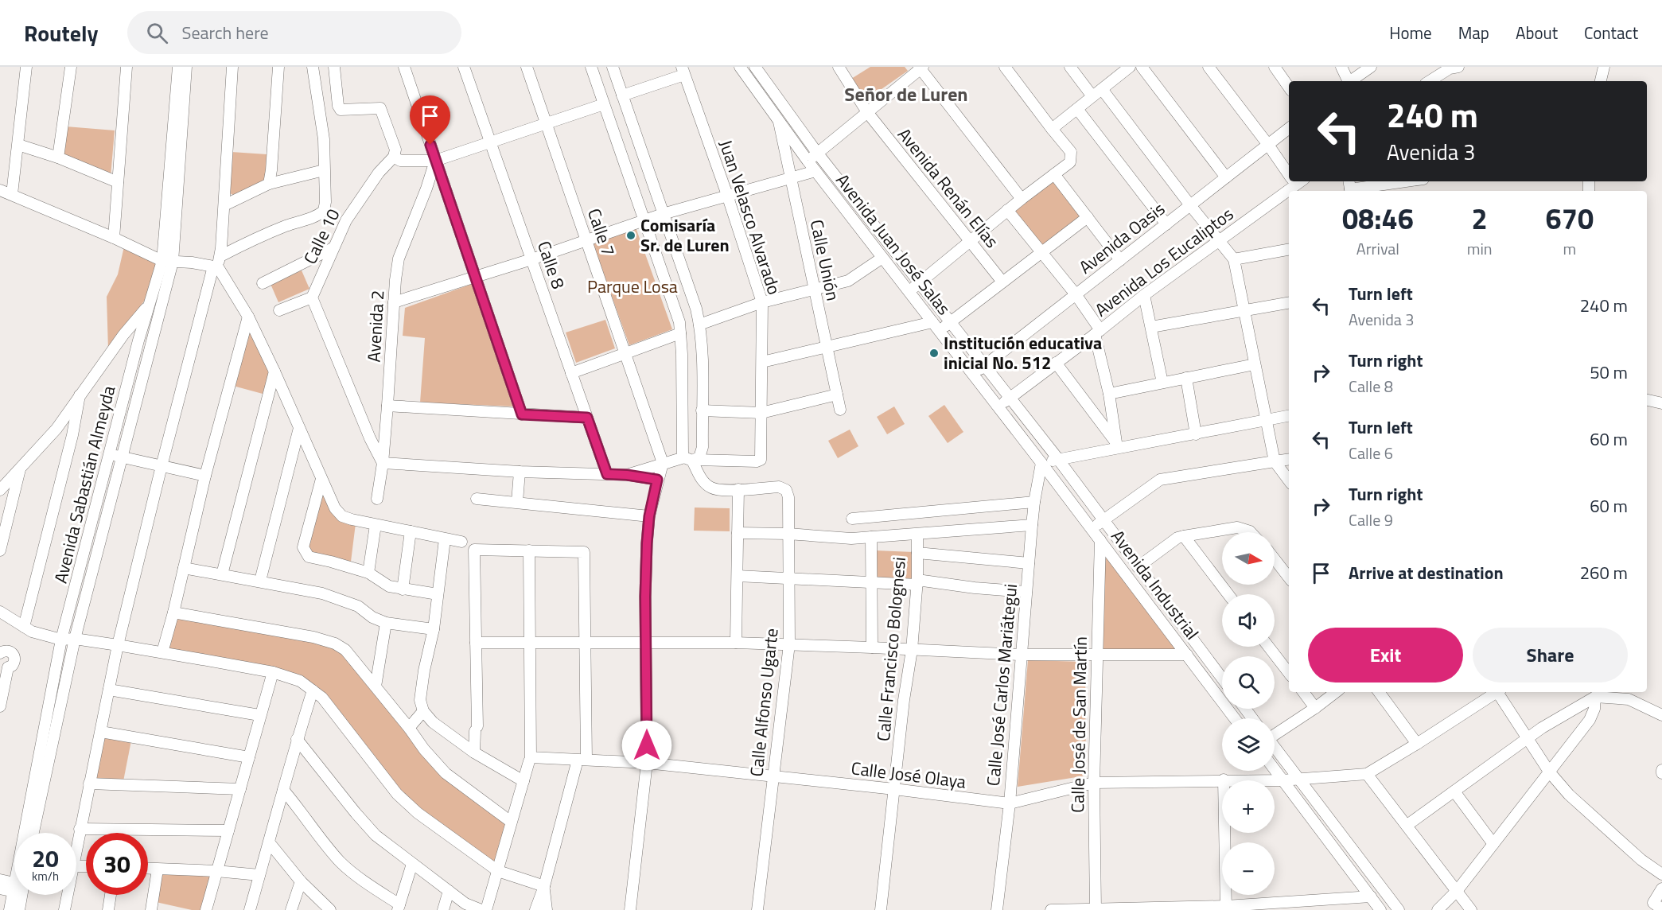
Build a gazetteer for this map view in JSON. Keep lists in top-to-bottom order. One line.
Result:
{"streets":{"street":["Avenida Renán Elías","Juan Velasco Alvarado","Calle 7","Calle 10","Avenida Oasis","Avenida Juan José Salas","Calle Unión","Avenida Los Eucaliptos","Calle 8","Avenida 2","Avenida Sabastián Almeyda","Avenida Industrial","Calle Francisco Bolognesi","Calle José Carlos Mariátegui","Calle Alfonso Ugarte","Calle José de San Martín","Calle José Olaya"]},"crossings":[["Avenida Oasis","Avenida Juan José Salas"],["Avenida Juan José Salas","Calle Unión"],["Avenida Juan José Salas","Avenida Los Eucaliptos"],["Avenida Juan José Salas","Avenida Industrial"],["Avenida Juan José Salas","Calle José Carlos Mariátegui"],["Avenida Industrial","Calle José Carlos Mariátegui"],["Avenida Industrial","Calle José de San Martín"],["Calle Francisco Bolognesi","Calle José Olaya"],["Calle José Carlos Mariátegui","Calle José Olaya"],["Calle Alfonso Ugarte","Calle José Olaya"],["Calle José de San Martín","Calle José Olaya"]],"districts":["Señor de Luren"],"parks":["Parque Losa"],"places":["Comisaría Sr. de Luren","Institución educativa inicial No. 512"],"north":"right","page":{"header":"Routely","search":"Search here","nav":["Home","Map","About","Contact"],"turn":["240 m","Avenida 3"],"eta":["08:46","Arrival","2","min","670","m"],"list":[{"name":"Turn left","note":"Avenida 3","value":"240 m"},{"name":"Turn right","note":"Calle 8","value":"50 m"},{"name":"Turn left","note":"Calle 6","value":"60 m"},{"name":"Turn right","note":"Calle 9","value":"60 m"},{"name":"Arrive at destination","value":"260 m"}],"map_buttons":["+","−"],"buttons":["Exit","Share"],"speed":"20 km/h","limit":"30"}}
